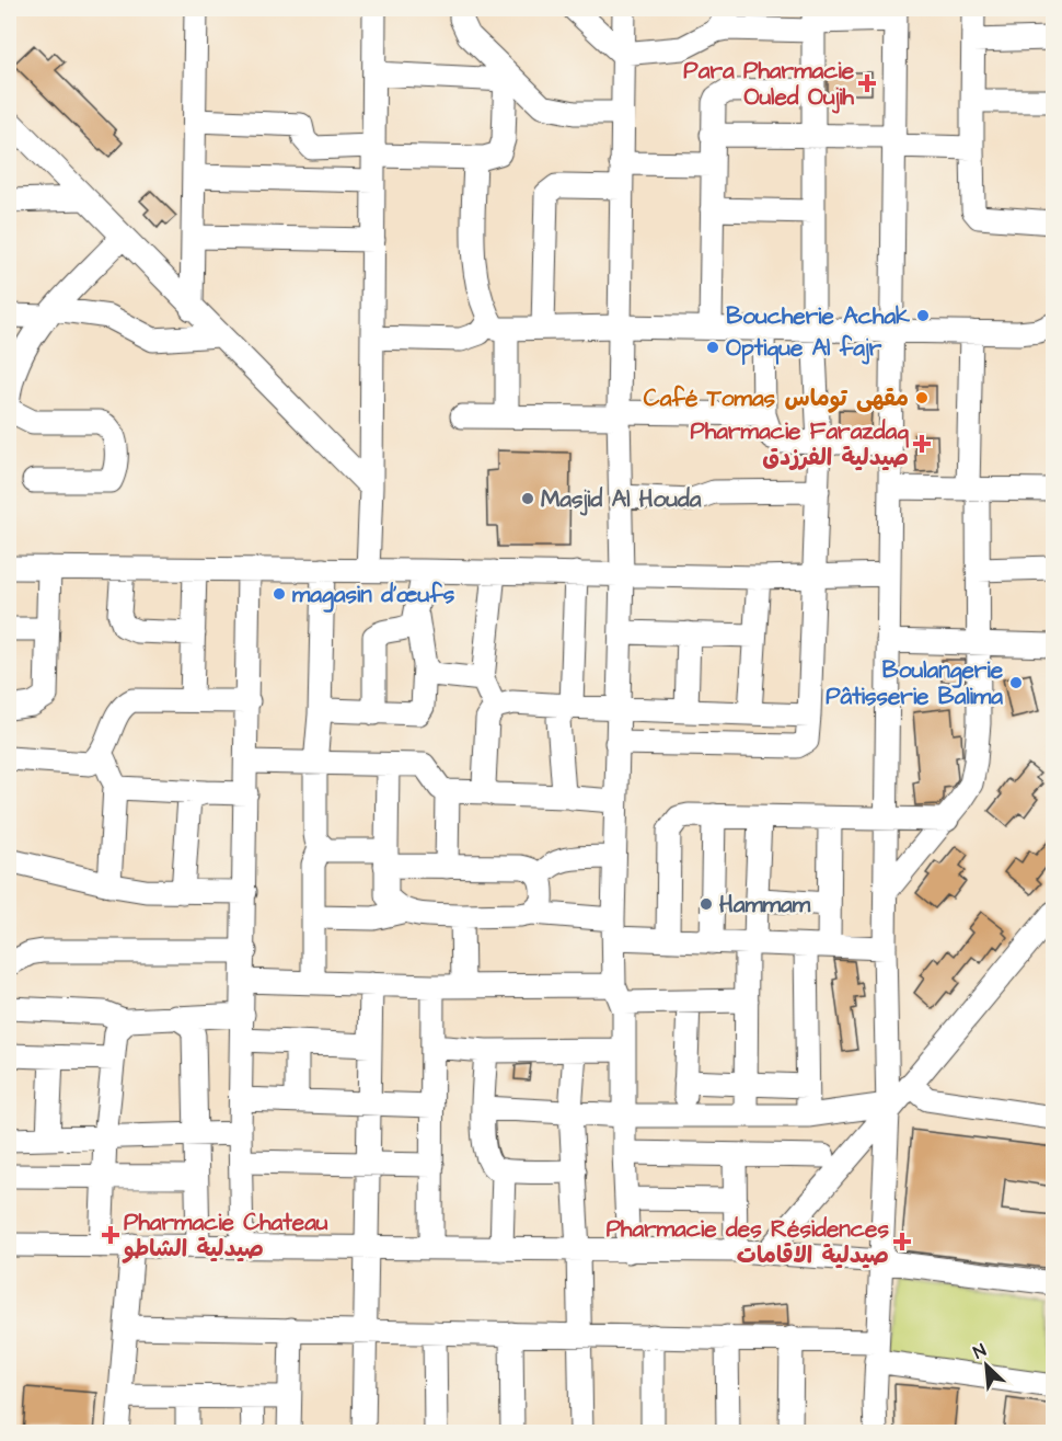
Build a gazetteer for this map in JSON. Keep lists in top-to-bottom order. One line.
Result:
{"places":{"health":["Para Pharmacie Ouled Oujih","Pharmacie Farazdaq صيدلية الفرزدق","Pharmacie Chateau صيدلية الشاطو","Pharmacie des Résidences صيدلية الاقامات"],"other":["Boucherie Achak","Optique Al fajr","Café Tomas مقهى توماس","Masjid Al Houda","magasin d'œufs","Boulangerie Pâtisserie Balima","Hammam"]},"north":"top left"}
